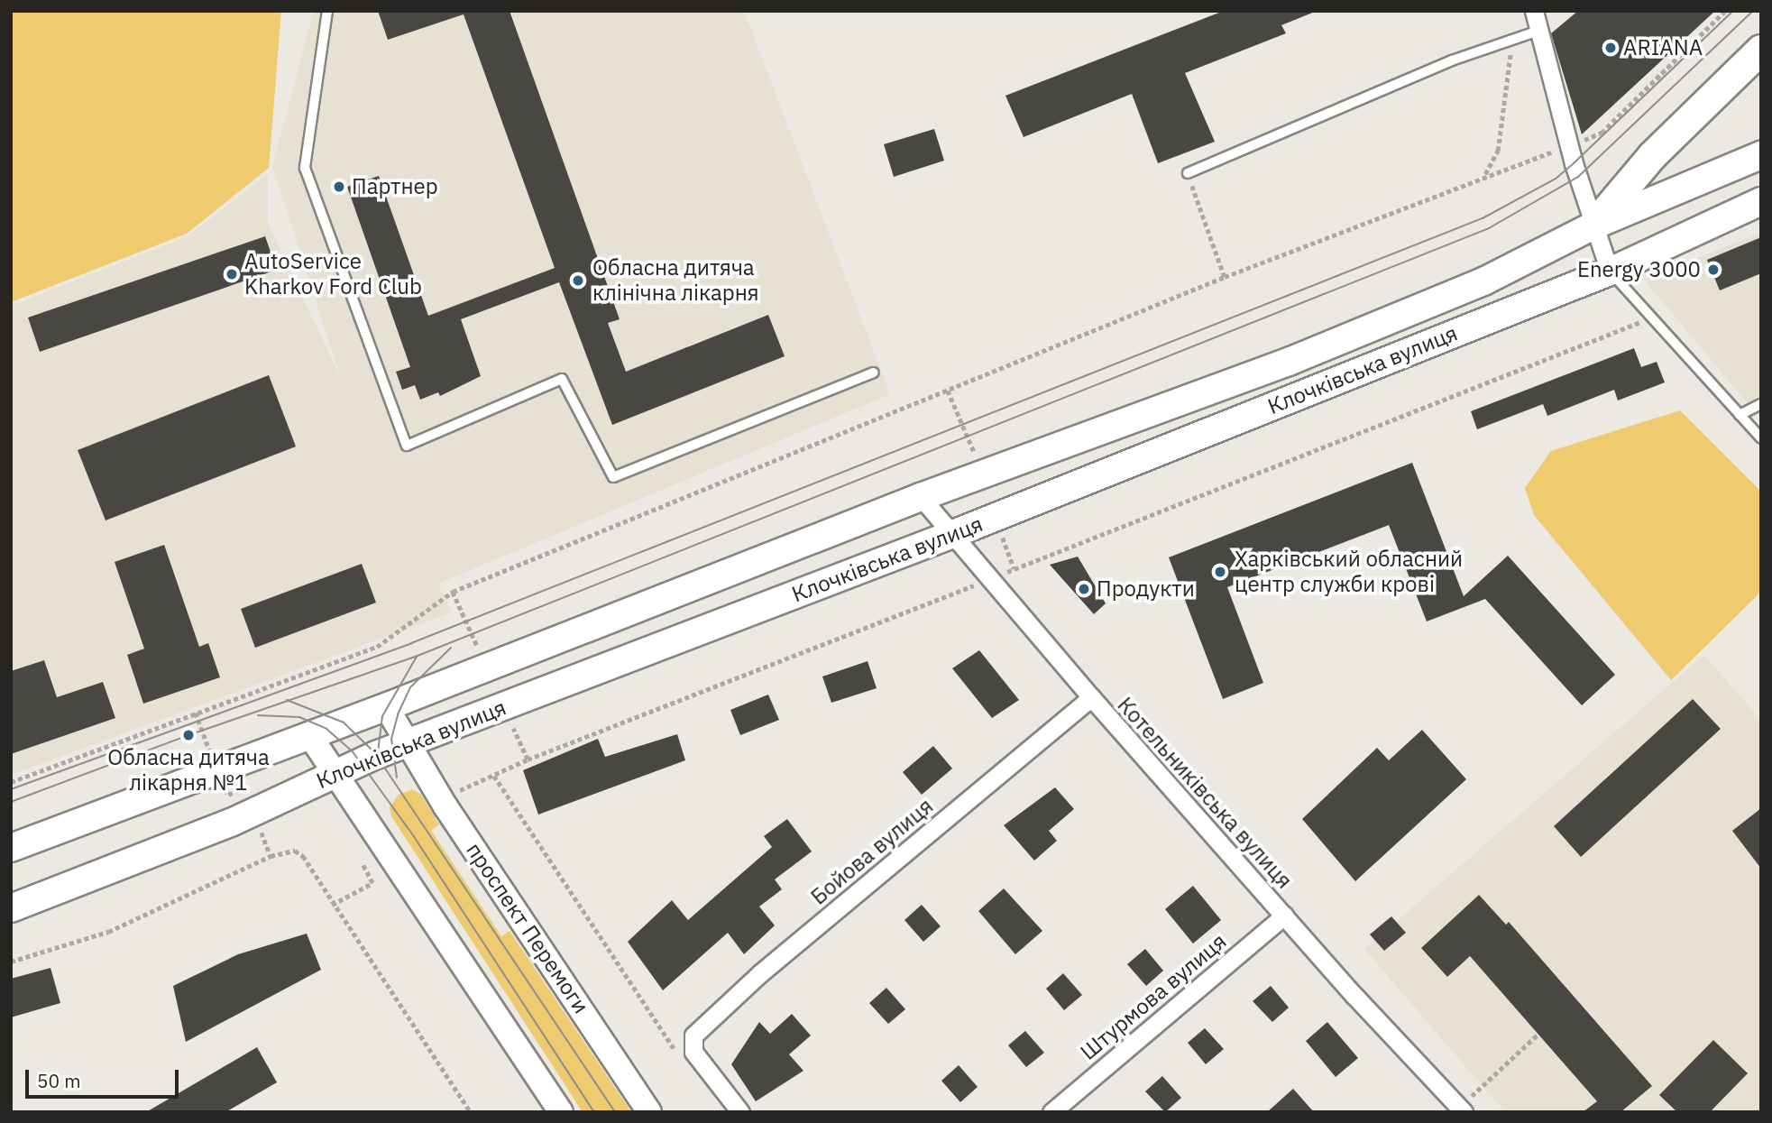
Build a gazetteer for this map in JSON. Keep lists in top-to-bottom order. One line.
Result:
{"streets":{"main road":["Клочківська вулиця","проспект Перемоги"],"street":["Котельниківська вулиця","Бойова вулиця","Штурмова вулиця"]},"crossings":[["Клочківська вулиця","Котельниківська вулиця"],["Клочківська вулиця","проспект Перемоги"],["Котельниківська вулиця","Бойова вулиця"],["Котельниківська вулиця","Штурмова вулиця"]],"places":["ARIANA","Партнер","Energy 3000","AutoService Kharkov Ford Club","Обласна дитяча клінічна лікарня","Харківський обласний центр служби крові","Продукти","Обласна дитяча лікарня №1"],"scale_bar":"50 m"}
